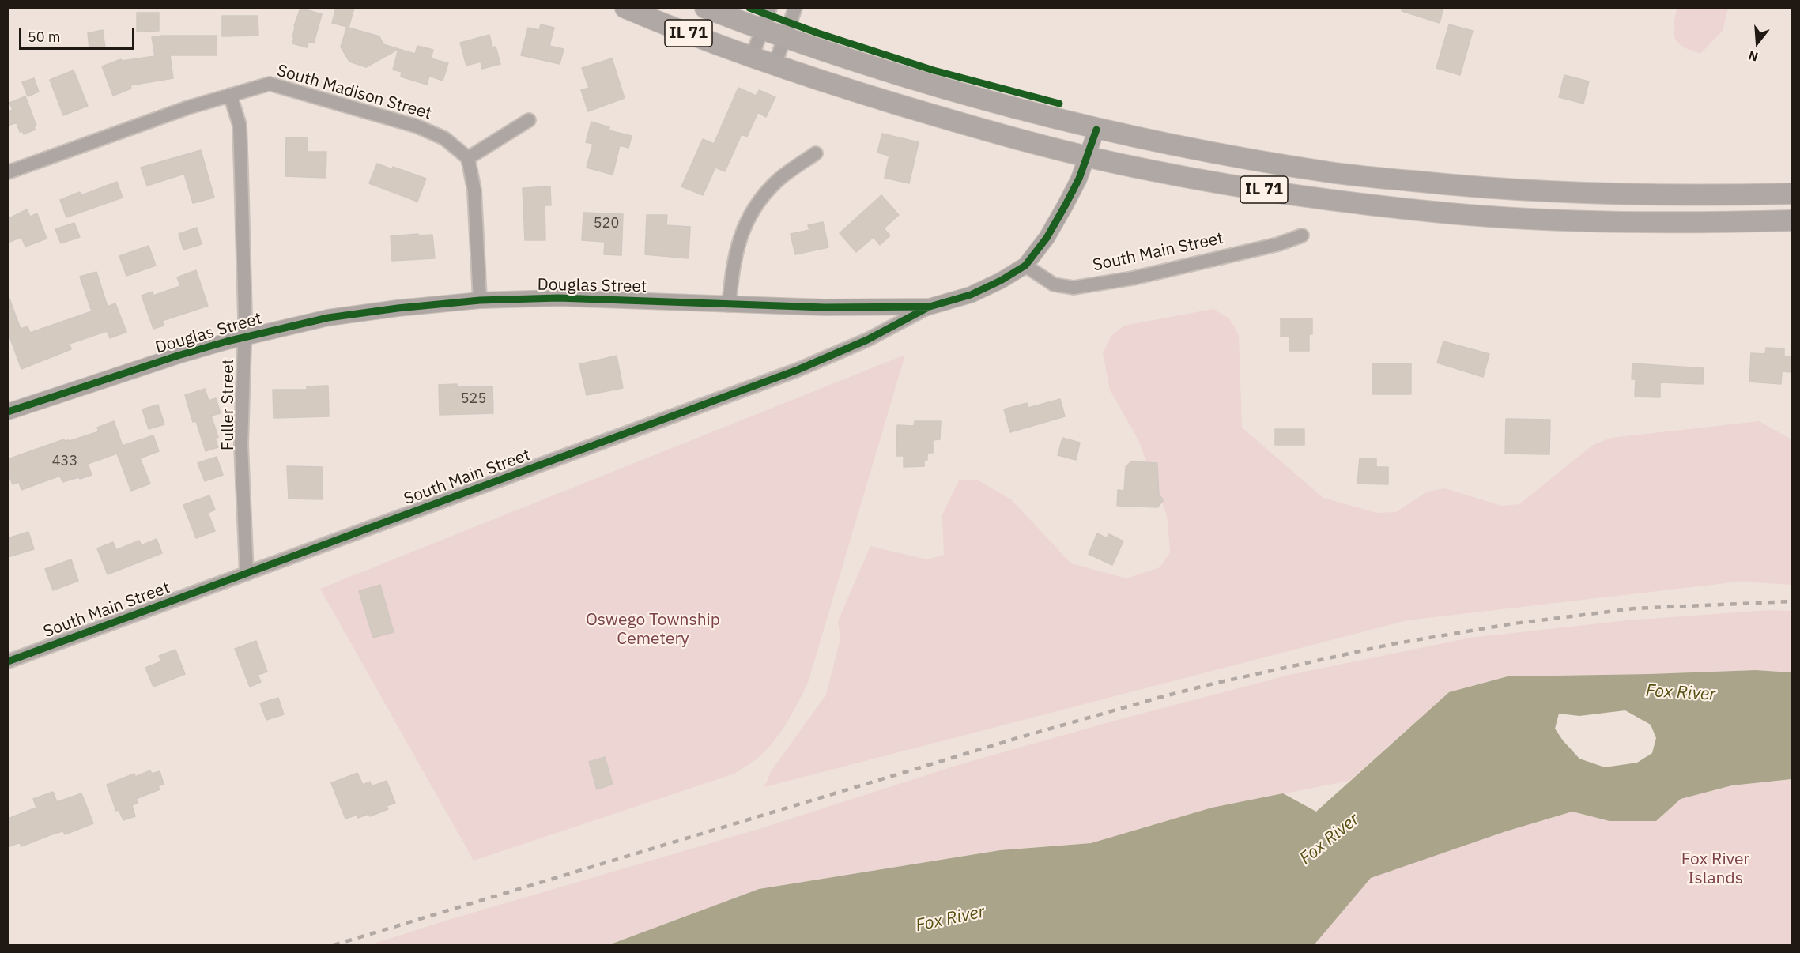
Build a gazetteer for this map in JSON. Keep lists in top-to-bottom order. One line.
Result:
{"streets":{"main road":["IL 71"],"street":["South Madison Street","South Main Street","Douglas Street","Fuller Street"]},"crossings":[["IL 71","Douglas Street"],["South Madison Street","Fuller Street"],["South Main Street","Douglas Street"],["South Main Street","Fuller Street"],["Douglas Street","Fuller Street"]],"water":["Fox River"],"parks":["Oswego Township Cemetery","Fox River Islands"],"house_numbers":["520","525","433"],"scale_bar":"50 m","north":"bottom"}
